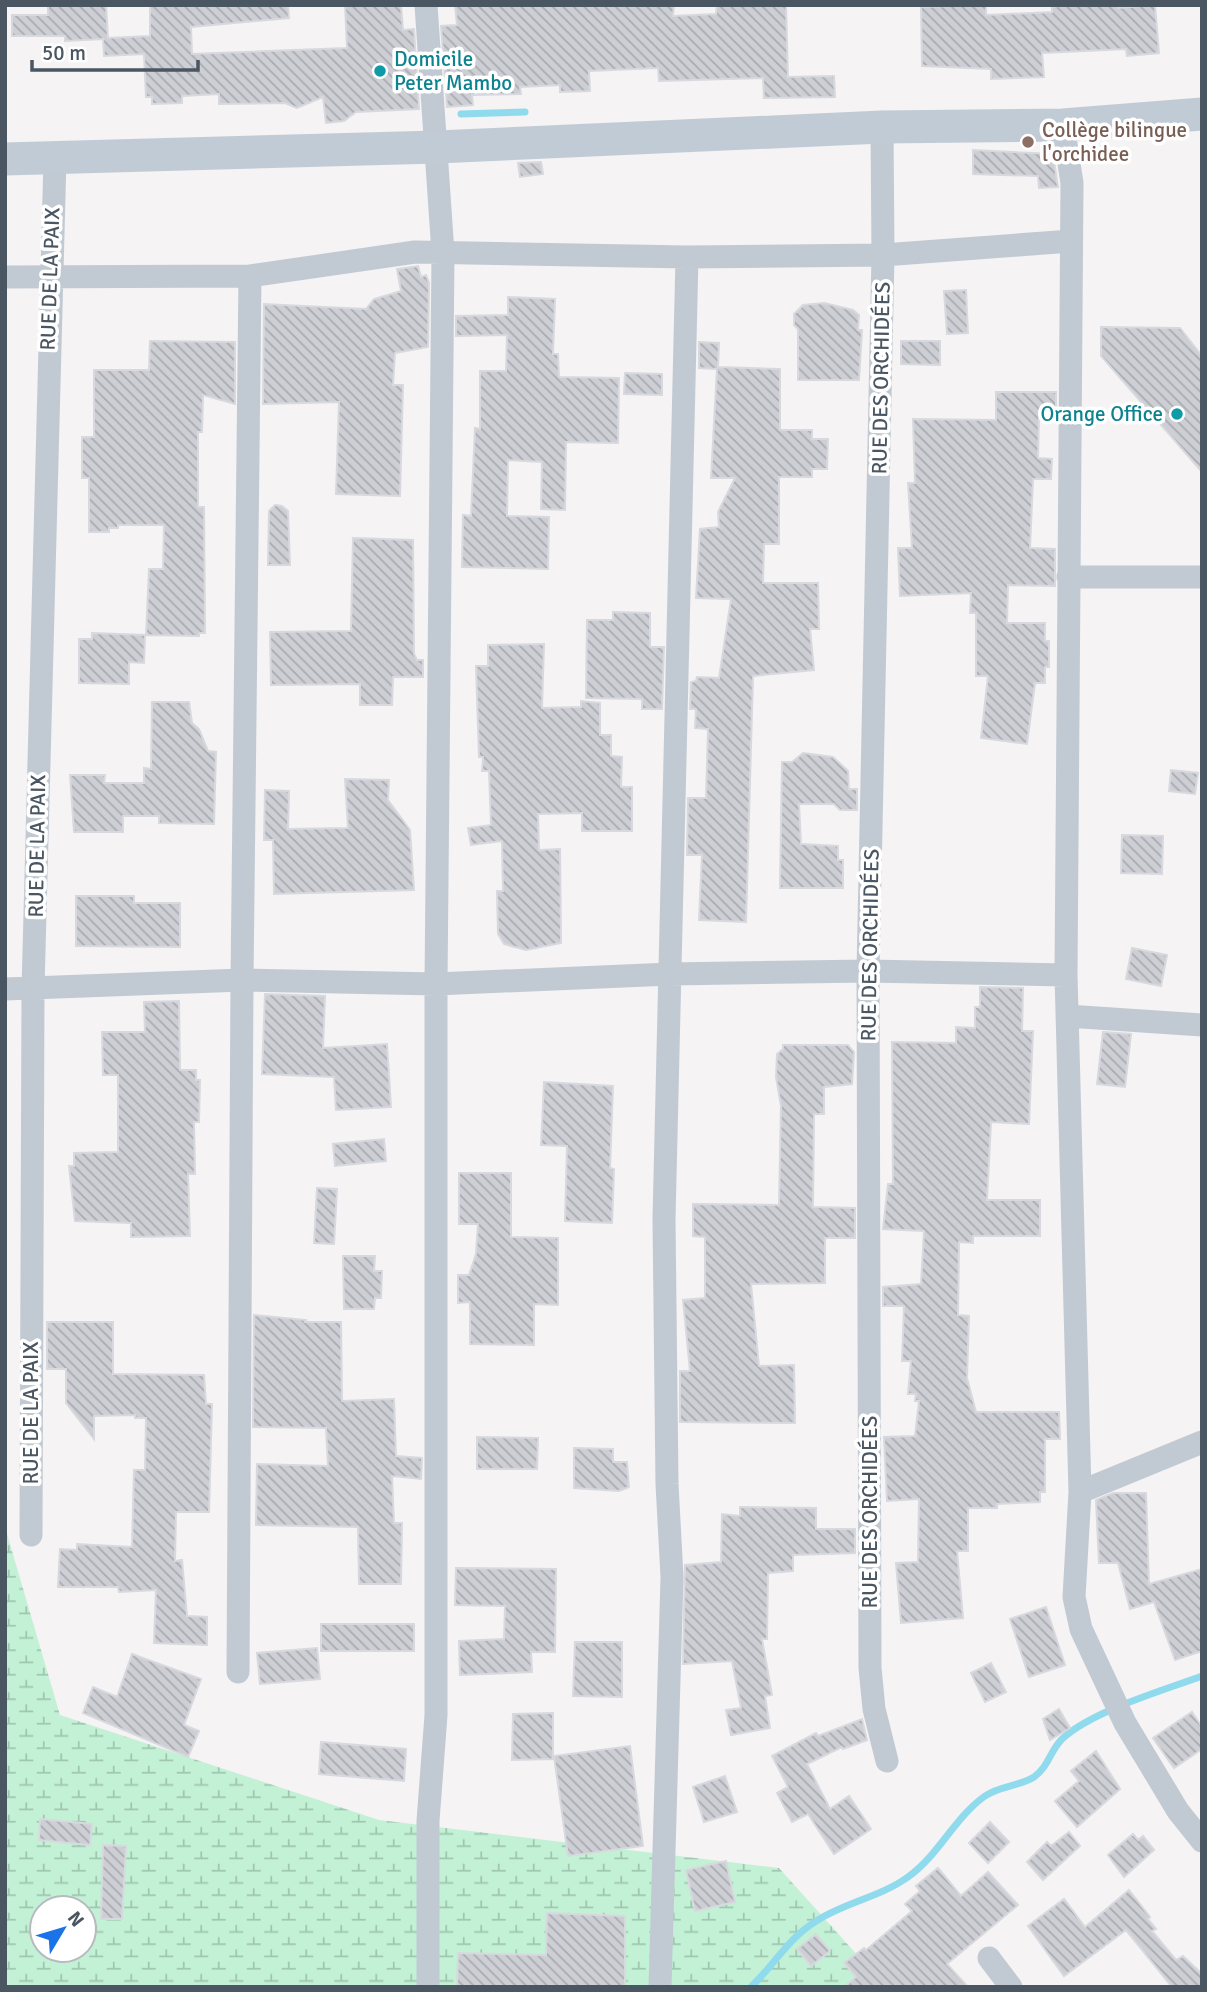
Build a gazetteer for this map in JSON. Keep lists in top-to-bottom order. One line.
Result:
{"streets":{"street":["RUE DE LA PAIX","RUE DES ORCHIDÉES"]},"places":["Domicile Peter Mambo","Collège bilingue l'orchidee","Orange Office"],"scale_bar":"50 m","north":"top right"}
